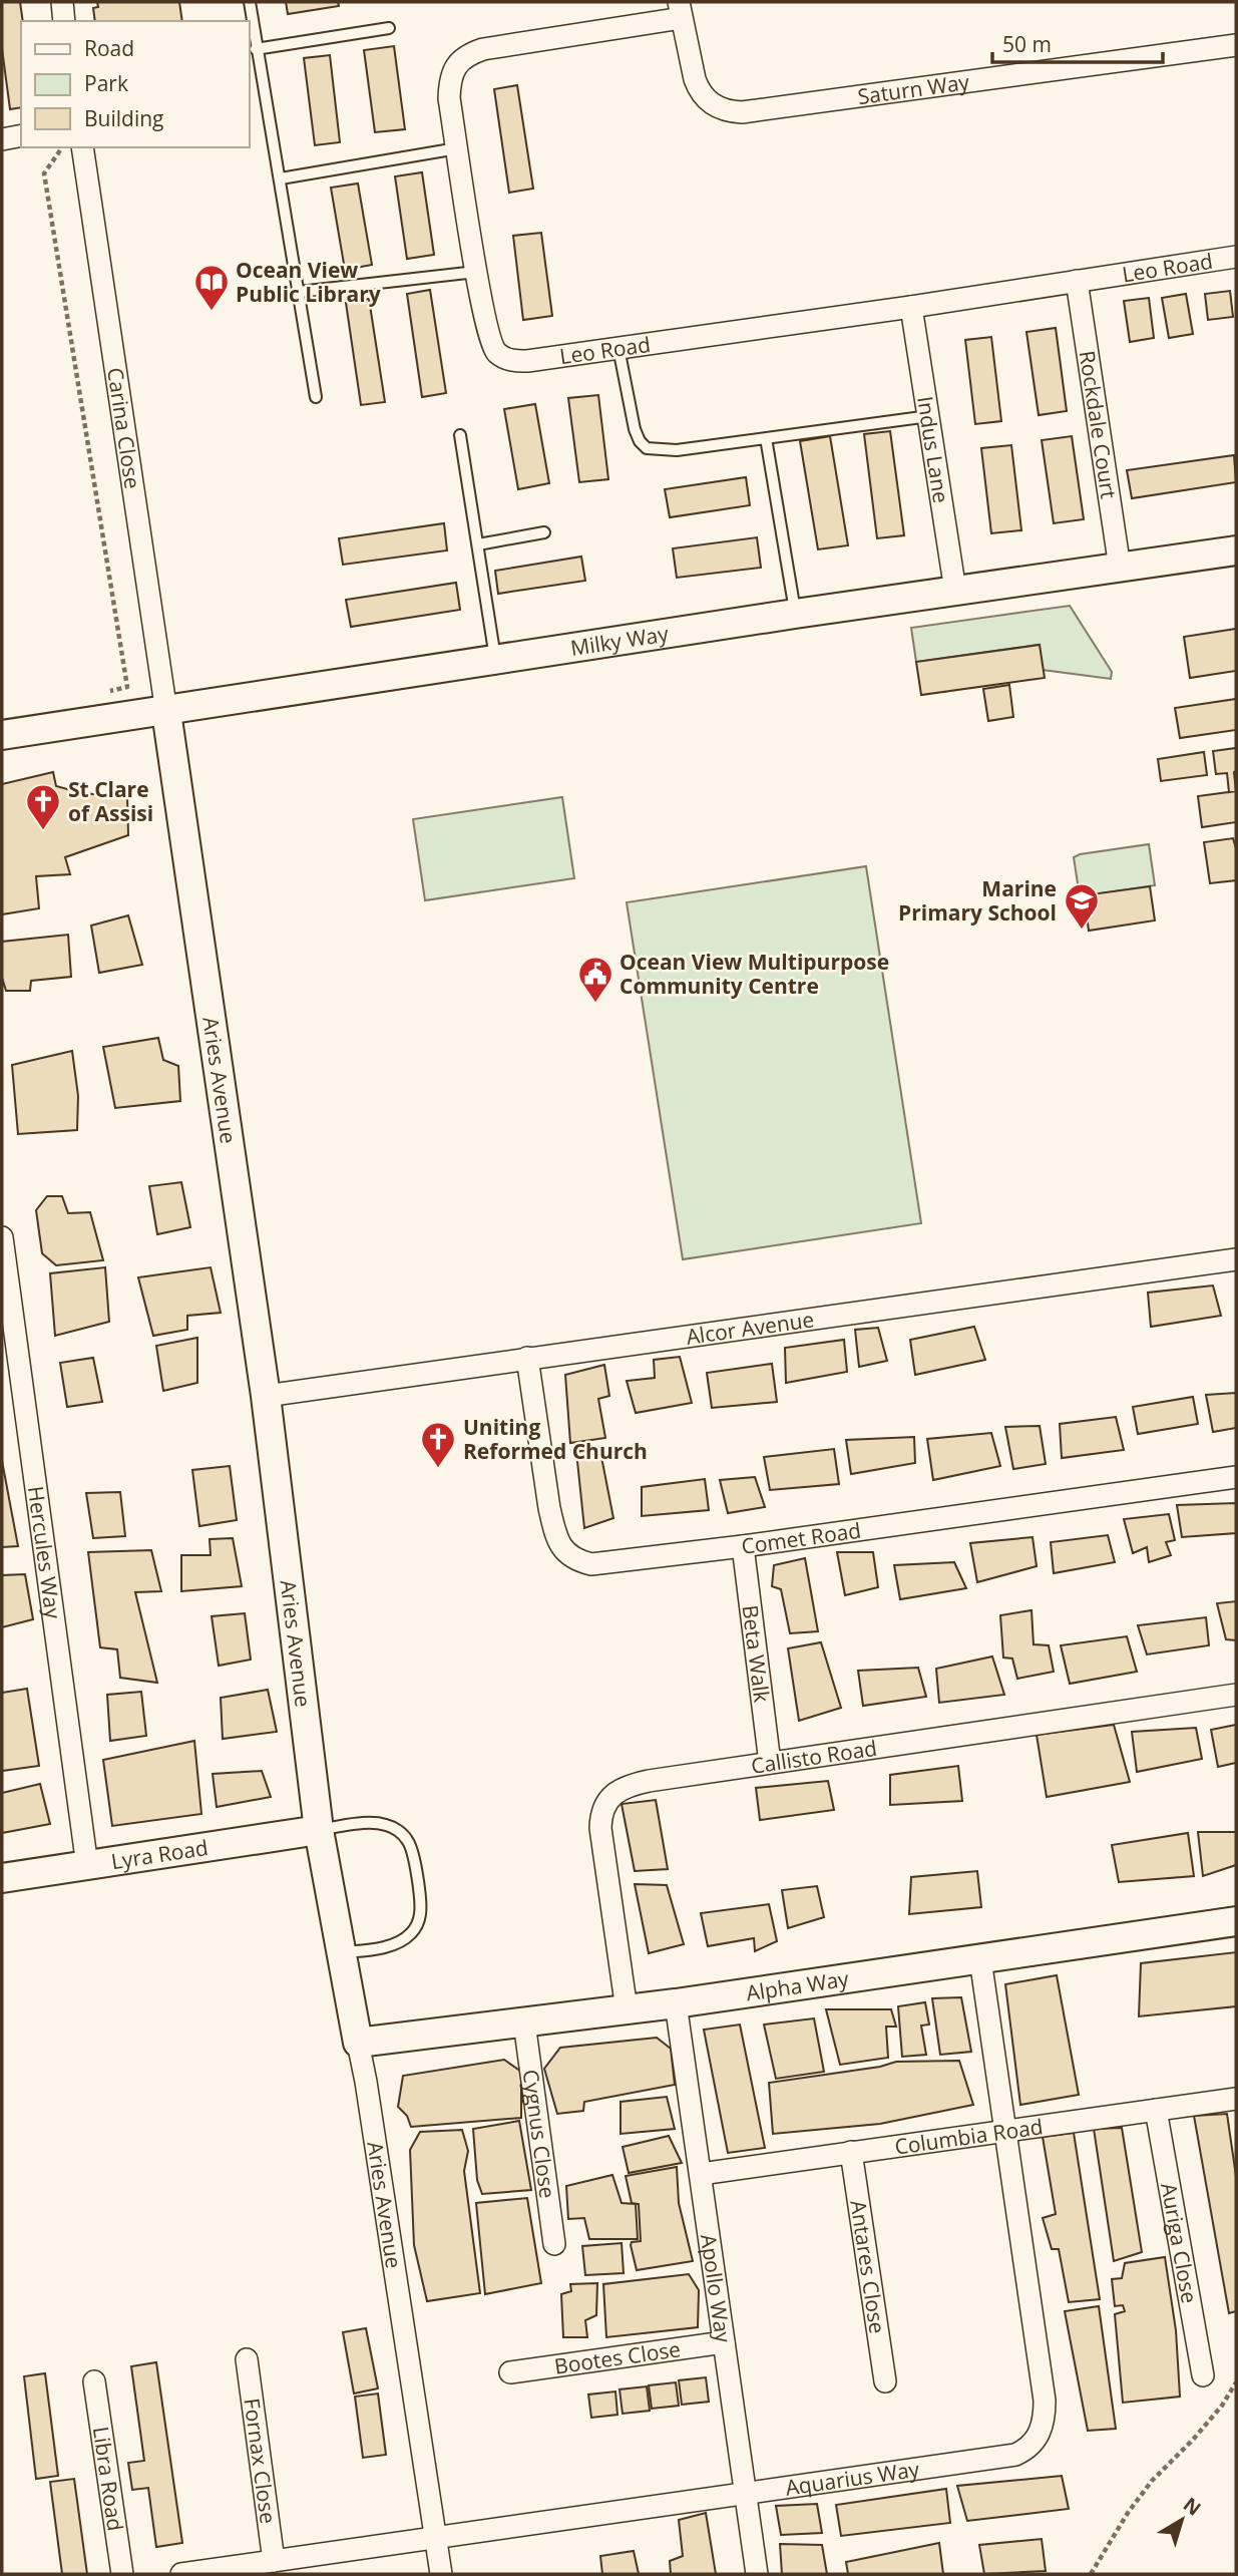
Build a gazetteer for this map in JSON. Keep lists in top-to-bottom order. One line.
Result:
{"streets":{"street":["Saturn Way","Leo Road","Rockdale Court","Carina Close","Indus Lane","Milky Way","Aries Avenue","Alcor Avenue","Comet Road","Hercules Way","Beta Walk","Callisto Road","Lyra Road","Alpha Way","Cygnus Close","Columbia Road","Auriga Close","Antares Close","Apollo Way","Bootes Close","Fornax Close","Libra Road","Aquarius Way"]},"crossings":[["Saturn Way","Leo Road"],["Leo Road","Rockdale Court"],["Leo Road","Indus Lane"],["Rockdale Court","Milky Way"],["Carina Close","Milky Way"],["Carina Close","Aries Avenue"],["Indus Lane","Milky Way"],["Milky Way","Aries Avenue"],["Aries Avenue","Alcor Avenue"],["Aries Avenue","Lyra Road"],["Aries Avenue","Alpha Way"],["Aries Avenue","Aquarius Way"],["Alcor Avenue","Comet Road"],["Comet Road","Beta Walk"],["Hercules Way","Lyra Road"],["Beta Walk","Callisto Road"],["Callisto Road","Alpha Way"],["Alpha Way","Cygnus Close"],["Alpha Way","Apollo Way"],["Alpha Way","Aquarius Way"],["Columbia Road","Auriga Close"],["Columbia Road","Antares Close"],["Columbia Road","Apollo Way"],["Columbia Road","Aquarius Way"],["Apollo Way","Bootes Close"],["Apollo Way","Aquarius Way"],["Fornax Close","Aquarius Way"]],"places":{"library":["Ocean View Public Library"],"church":["St Clare of Assisi","Uniting Reformed Church"],"school or university":["Marine Primary School"],"public building":["Ocean View Multipurpose Community Centre"]},"legend":["Road","Park","Building"],"scale_bar":"50 m","north":"top right"}
